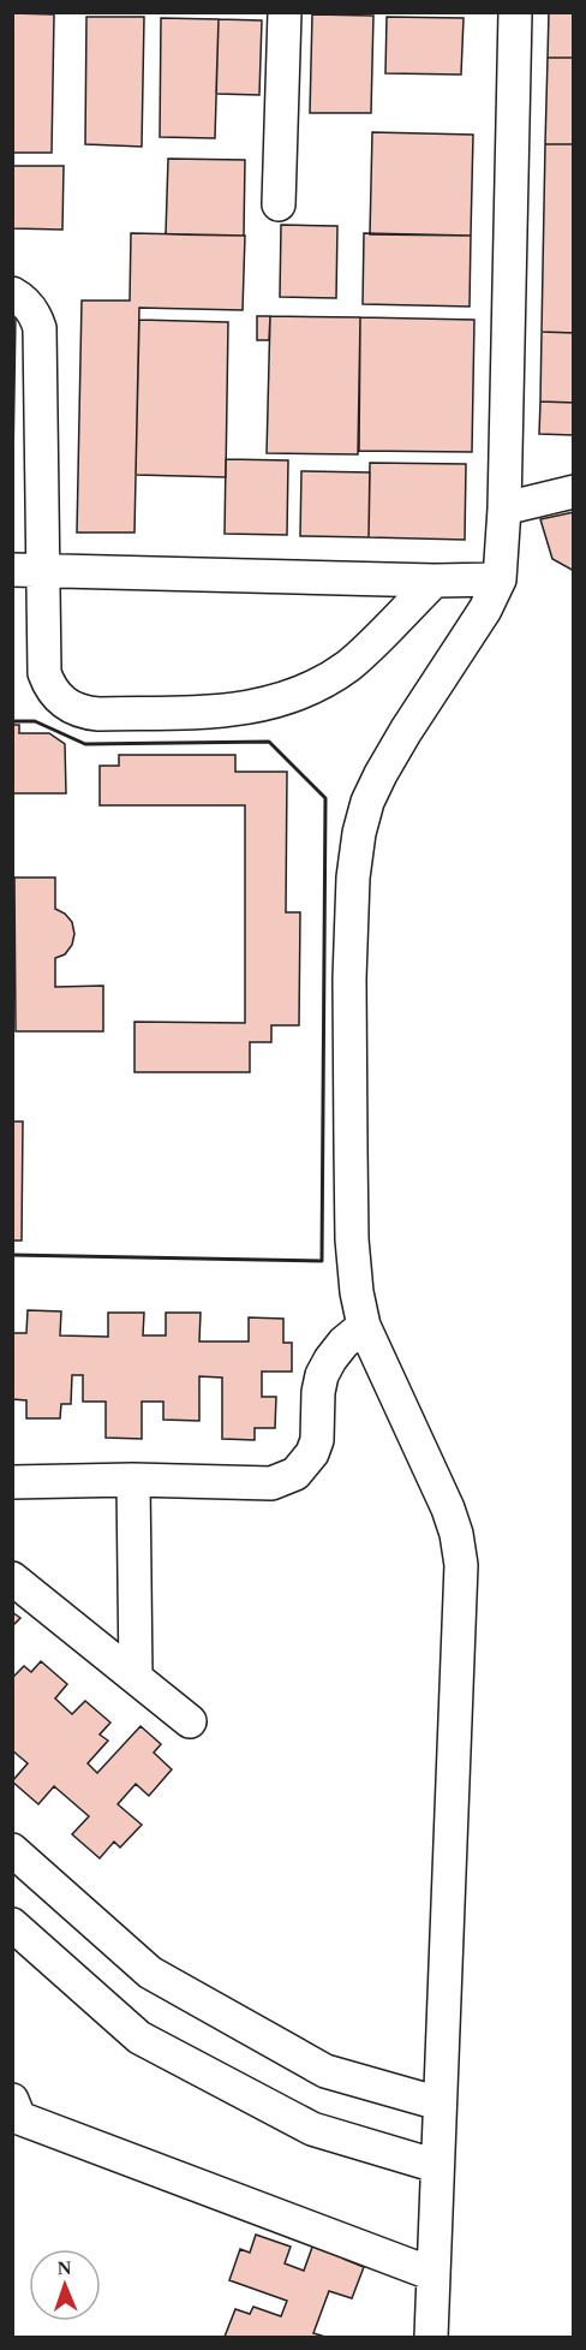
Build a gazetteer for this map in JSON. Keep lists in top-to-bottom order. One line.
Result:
{"north":"top"}
